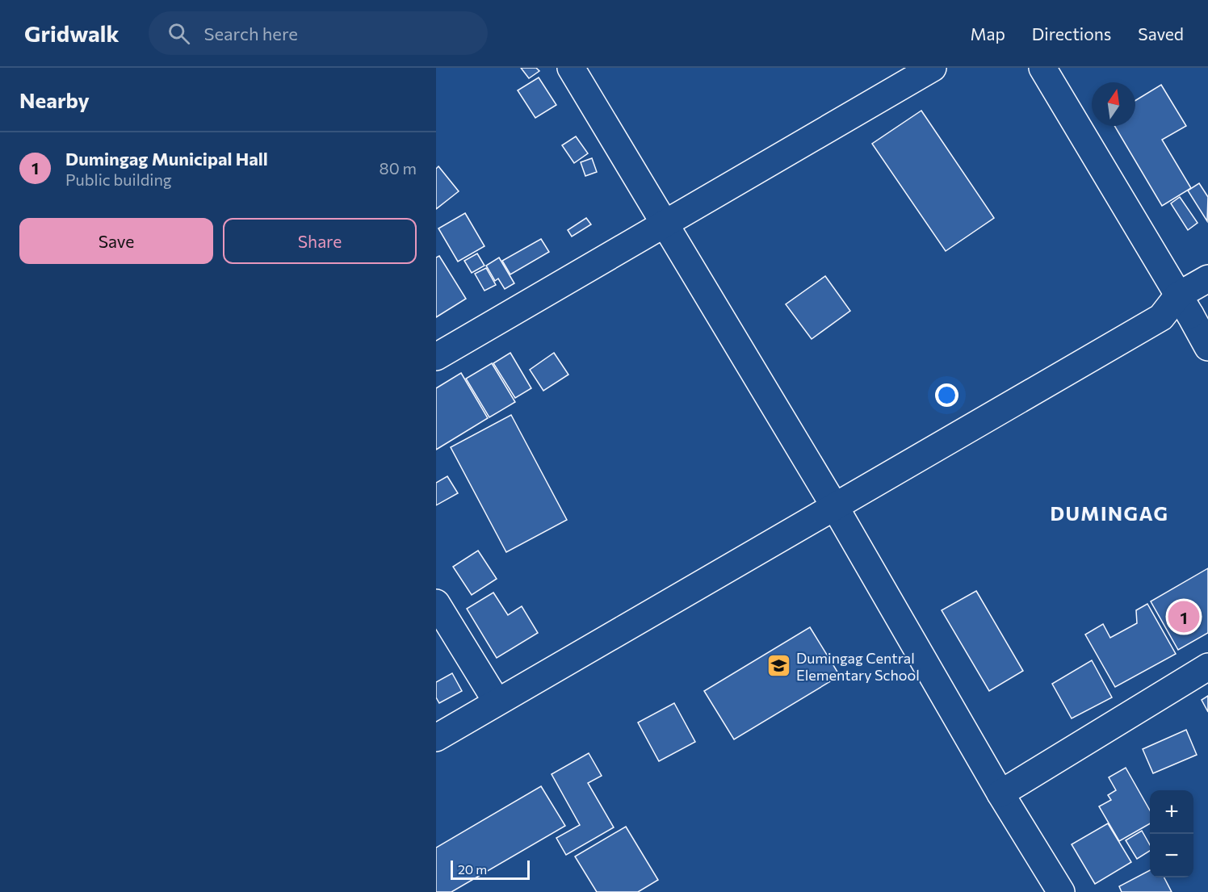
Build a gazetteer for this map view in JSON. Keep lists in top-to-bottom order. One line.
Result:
{"districts":["DUMINGAG"],"places":{"school or university":["Dumingag Central Elementary School"]},"scale_bar":"20 m","north":"top","page":{"header":"Gridwalk","search":"Search here","nav":["Map","Directions","Saved"],"heading":"Nearby","list":[{"mark":"1","name":"Dumingag Municipal Hall","note":"Public building","value":"80 m"}],"buttons":["Save","Share"],"pins":"1","map_buttons":["+","−"],"scale":"20 m"}}
